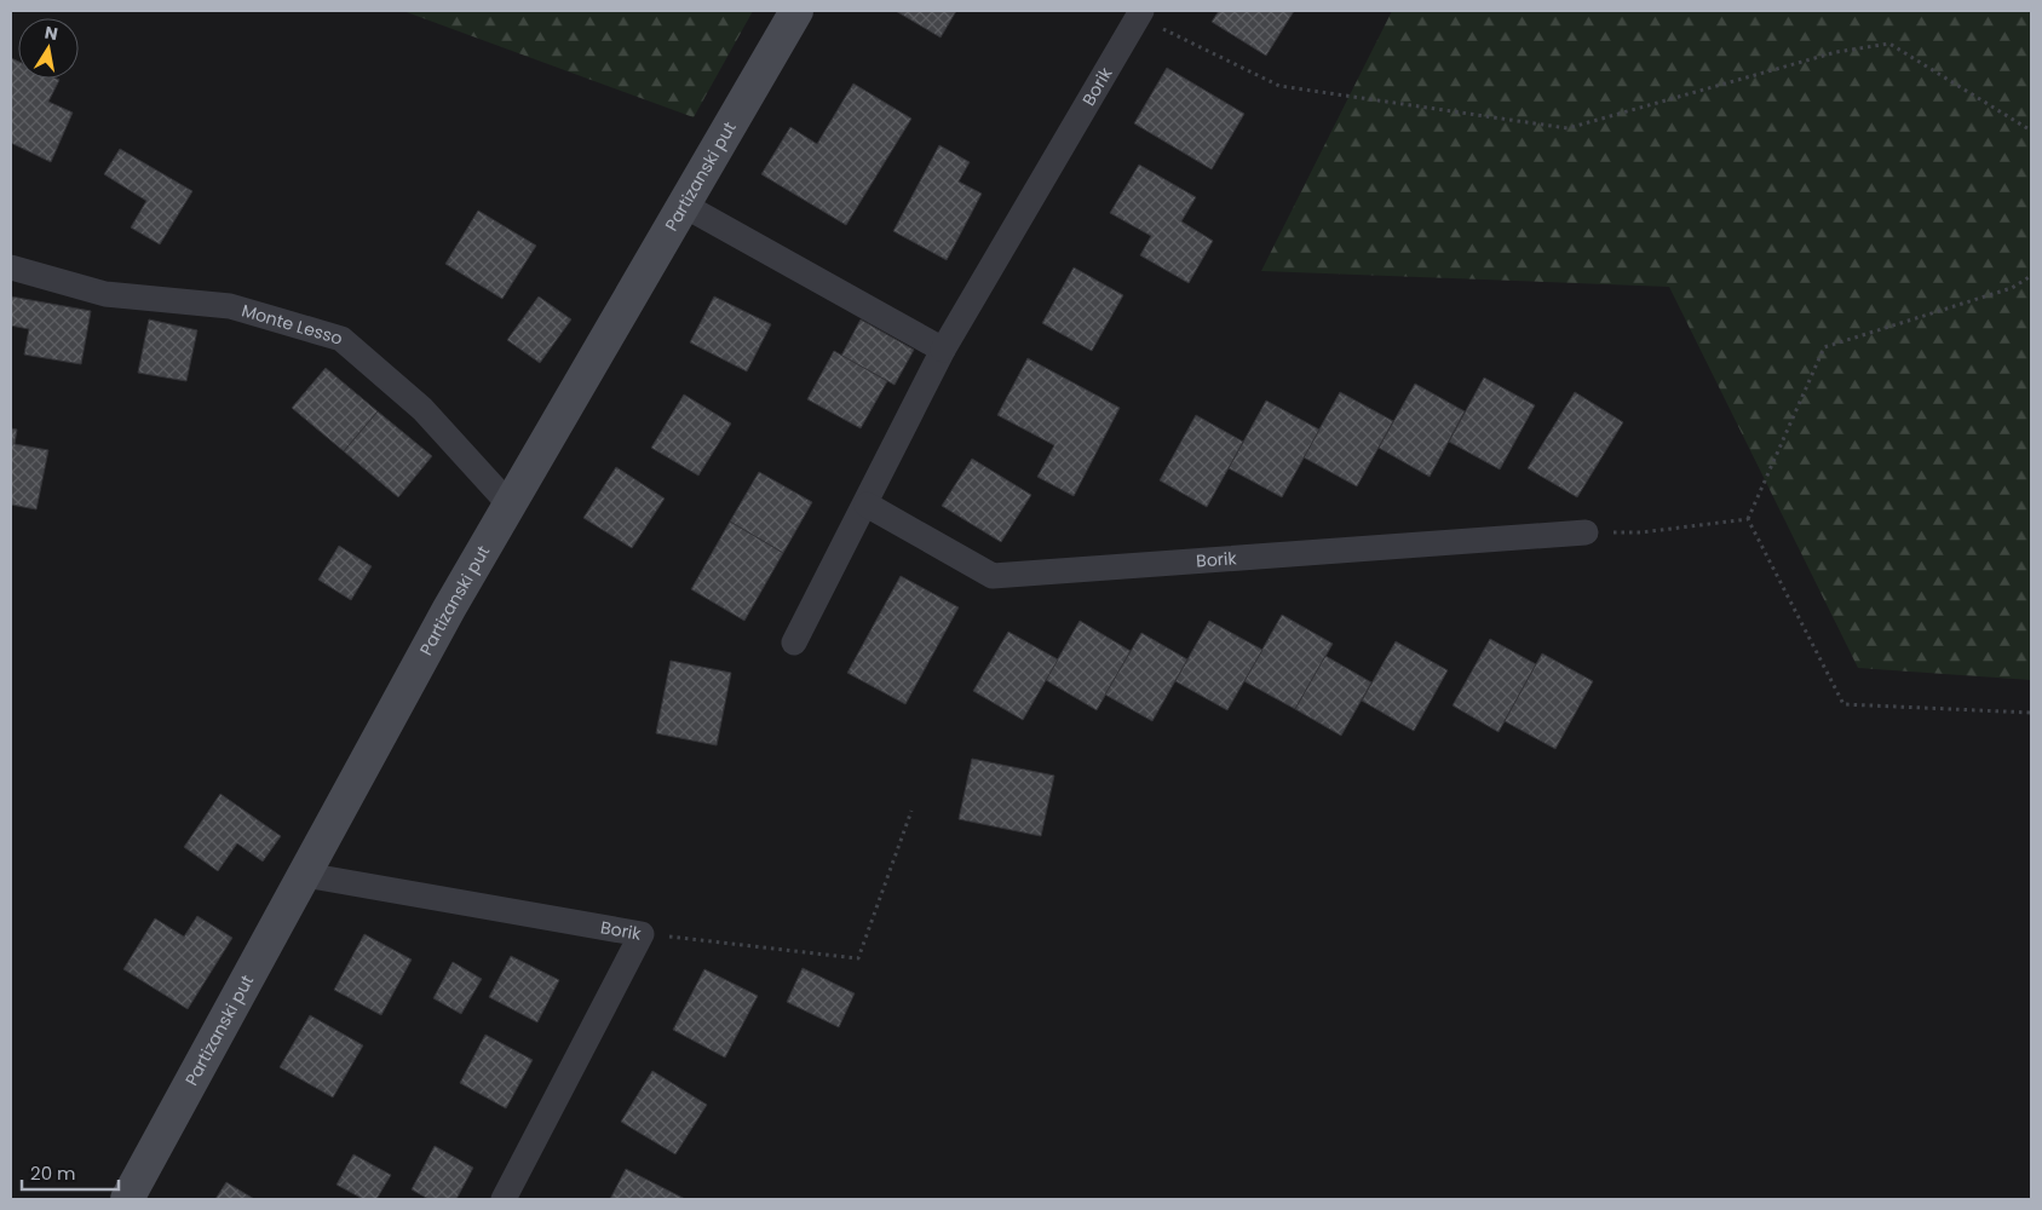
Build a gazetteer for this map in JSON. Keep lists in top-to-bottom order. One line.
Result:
{"streets":{"street":["Borik","Partizanski put","Monte Lesso"]},"crossings":[["Borik","Partizanski put"],["Partizanski put","Monte Lesso"]],"scale_bar":"20 m","north":"top"}
